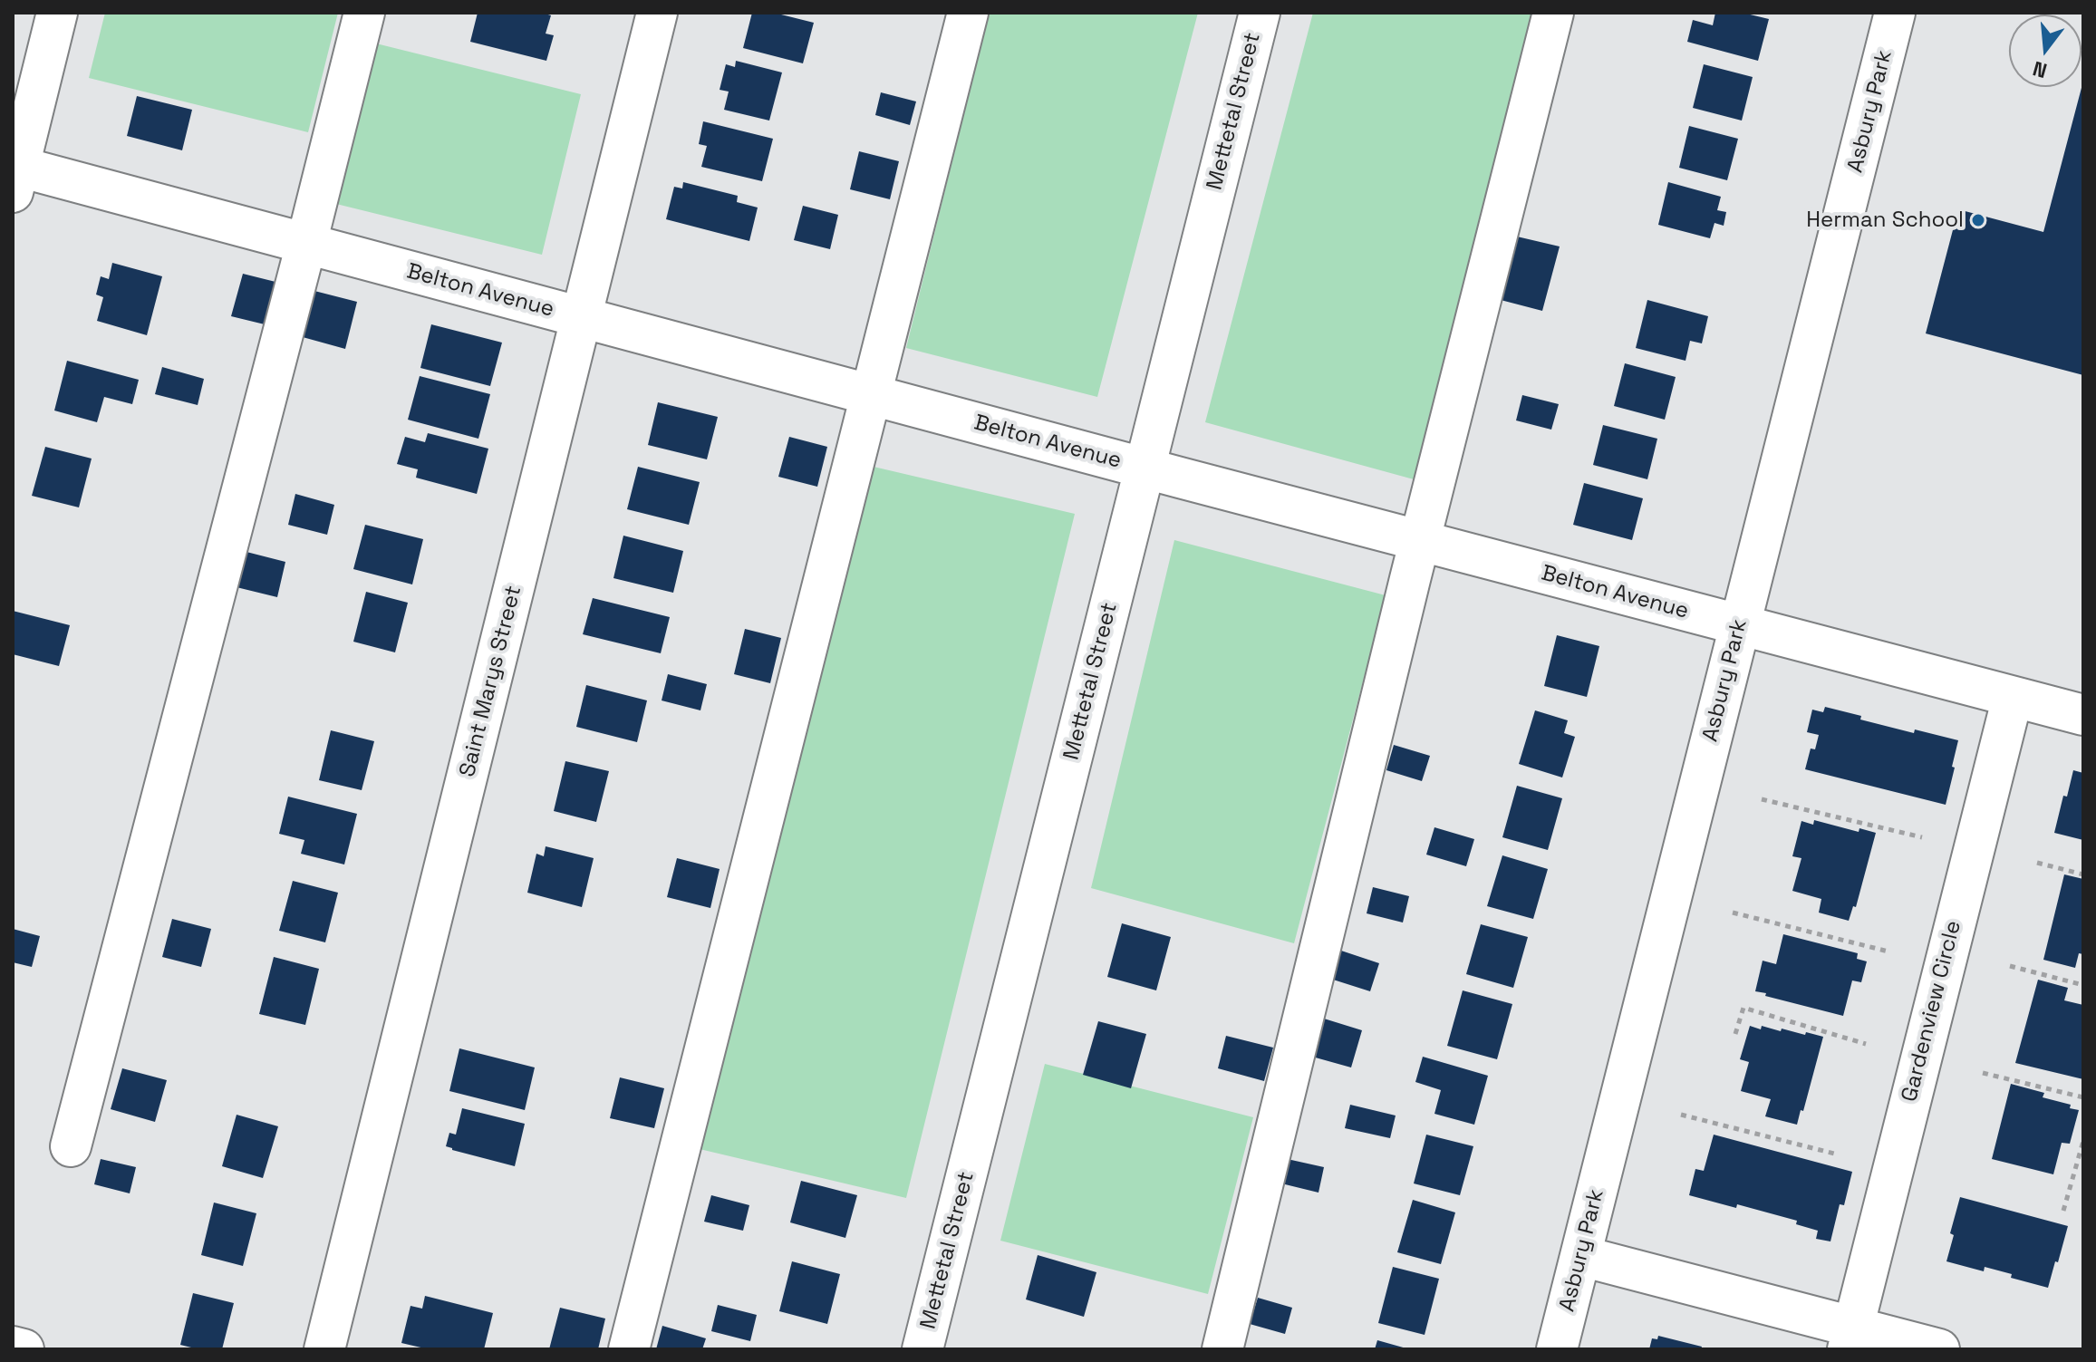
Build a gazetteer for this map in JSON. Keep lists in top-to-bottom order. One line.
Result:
{"streets":{"street":["Mettetal Street","Asbury Park","Belton Avenue","Saint Marys Street","Gardenview Circle"]},"crossings":[["Mettetal Street","Belton Avenue"],["Asbury Park","Belton Avenue"],["Belton Avenue","Saint Marys Street"],["Belton Avenue","Gardenview Circle"]],"places":["Herman School"],"north":"bottom"}
